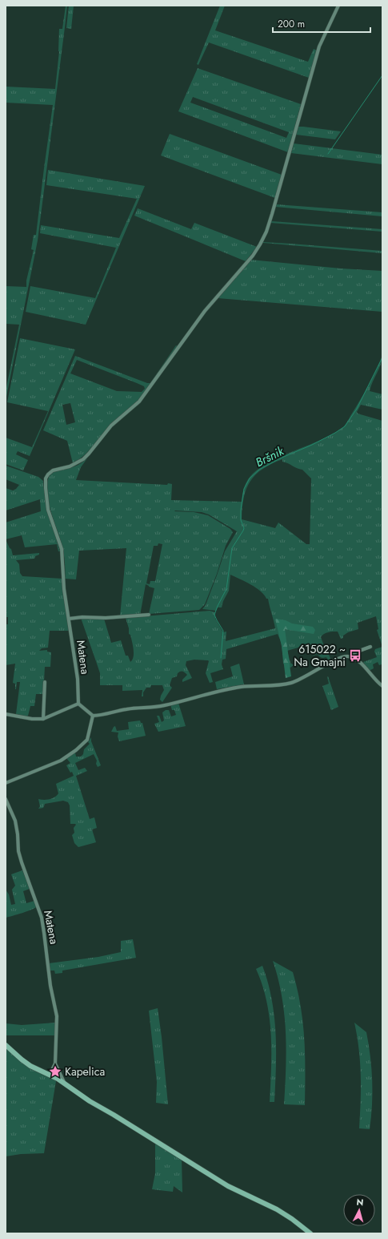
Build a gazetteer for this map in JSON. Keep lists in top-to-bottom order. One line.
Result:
{"streets":{"street":["Matena"]},"water":["Bršnik"],"places":{"bus stop":["615022 ~ Na Gmajni"],"place":["Kapelica"]},"scale_bar":"200 m","north":"top"}
